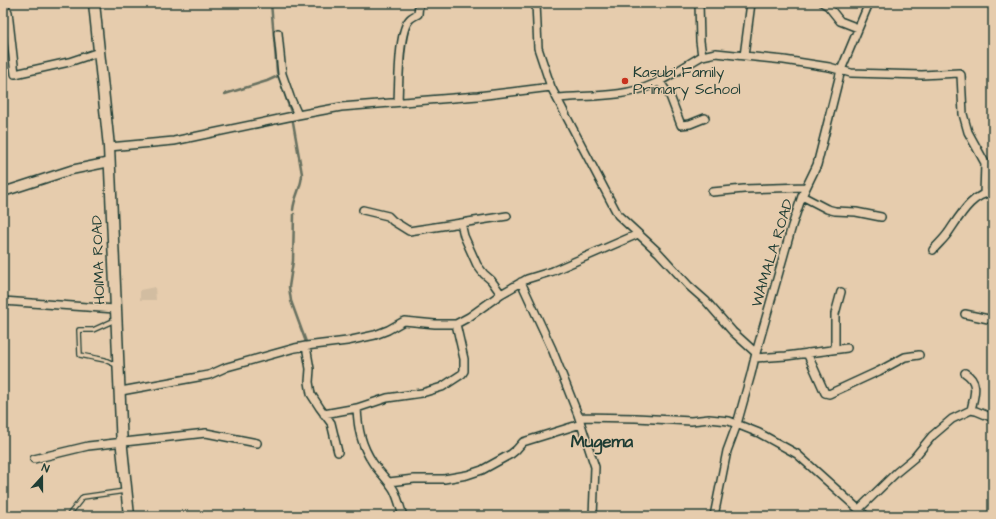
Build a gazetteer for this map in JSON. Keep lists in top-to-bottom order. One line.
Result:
{"streets":{"main road":["HOIMA ROAD"],"street":["WAMALA ROAD"]},"districts":["Mugema"],"places":["Kasubi Family Primary School"],"north":"top"}
